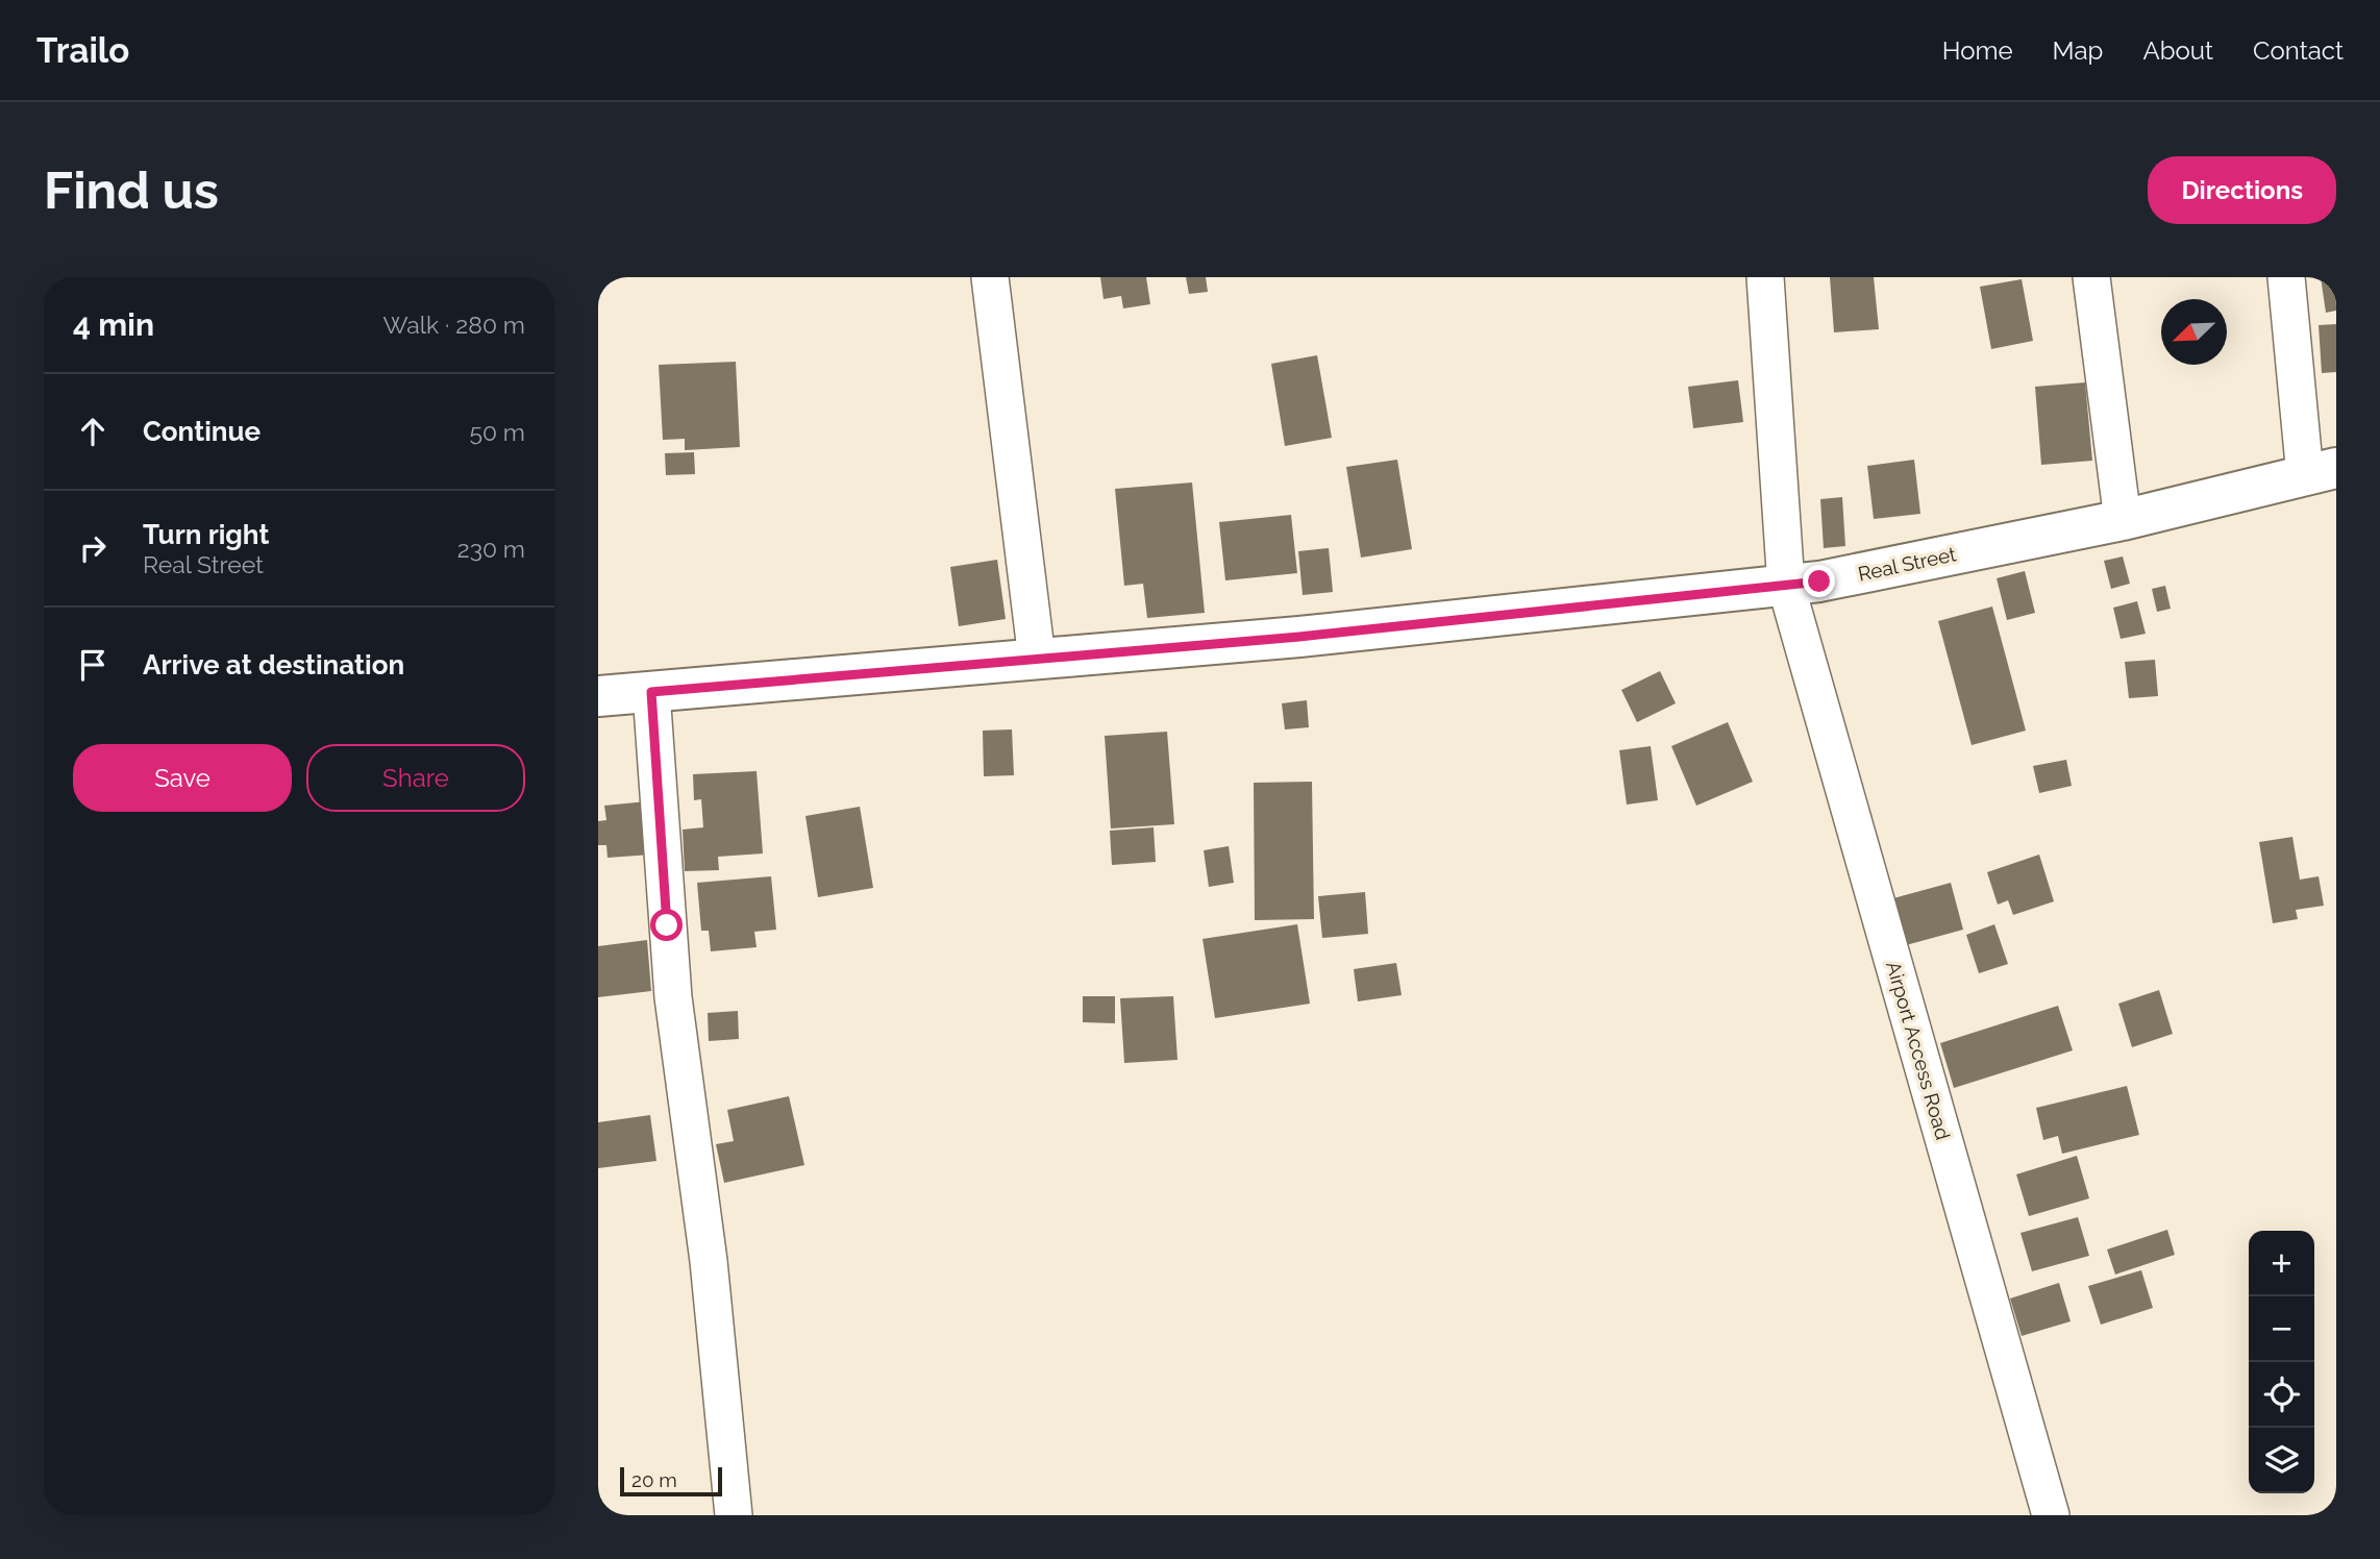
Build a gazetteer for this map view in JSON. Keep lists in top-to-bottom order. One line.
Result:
{"streets":{"main road":["Real Street"],"street":["Airport Access Road"]},"crossings":[["Real Street","Airport Access Road"]],"scale_bar":"20 m","north":"bottom left","page":{"header":"Trailo","nav":["Home","Map","About","Contact"],"buttons":["Directions",["Save","Share"]],"title":"Find us","heading":["4 min","Walk · 280 m"],"list":[["Continue","50 m"],["Turn right","Real Street","230 m"],"Arrive at destination"],"map_buttons":["+","−"],"scale":"20 m"}}
